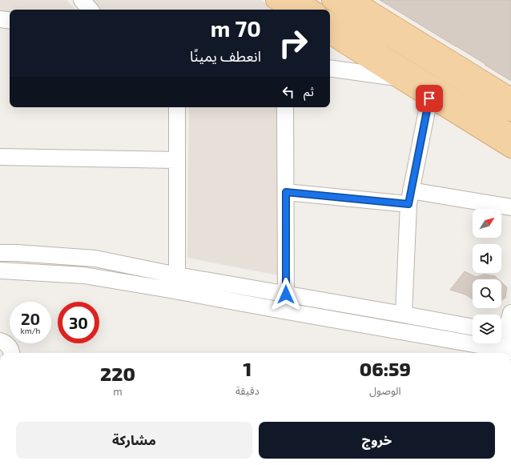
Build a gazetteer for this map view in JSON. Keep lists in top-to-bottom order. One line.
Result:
{"north":"top right","page":{"turn":["70 m","انعطف يمينًا"],"then":"ثم","speed":"20 km/h","limit":"30","eta":["06:59","الوصول","1","دقيقة","220","m"],"buttons":["خروج","مشاركة"]}}
